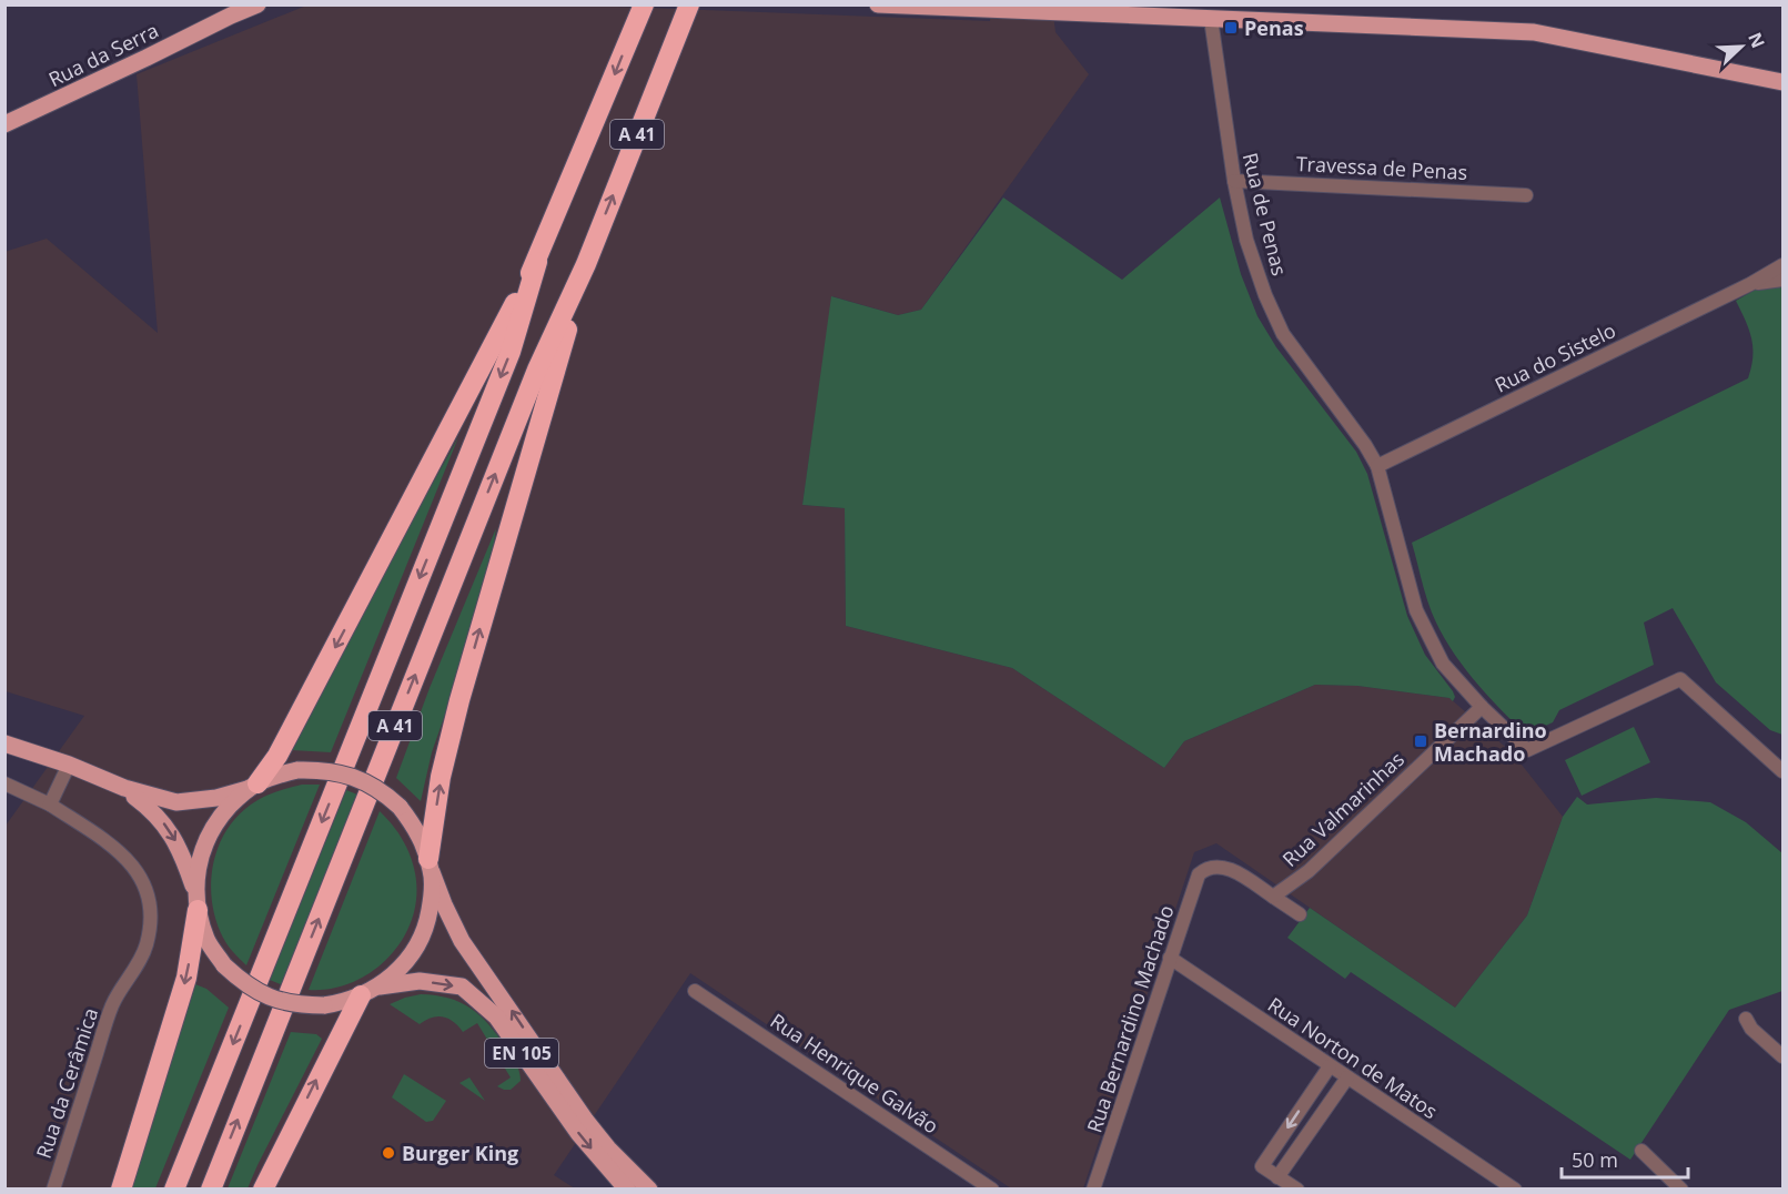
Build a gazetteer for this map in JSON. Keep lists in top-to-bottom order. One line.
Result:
{"streets":{"highway":["A 41"],"main road":["Rua da Serra","EN 105"],"street":["Travessa de Penas","Rua de Penas","Rua do Sistelo","Rua Valmarinhas","Rua Bernardino Machado","Rua Norton de Matos","Rua Henrique Galvão","Rua da Cerâmica"]},"crossings":[["Travessa de Penas","Rua de Penas"],["Rua de Penas","Rua do Sistelo"],["Rua de Penas","Rua Valmarinhas"],["Rua Valmarinhas","Rua Bernardino Machado"],["Rua Bernardino Machado","Rua Norton de Matos"]],"places":{"transit":["Penas","Bernardino Machado"],"other":["Burger King"]},"scale_bar":"50 m","north":"top right"}
